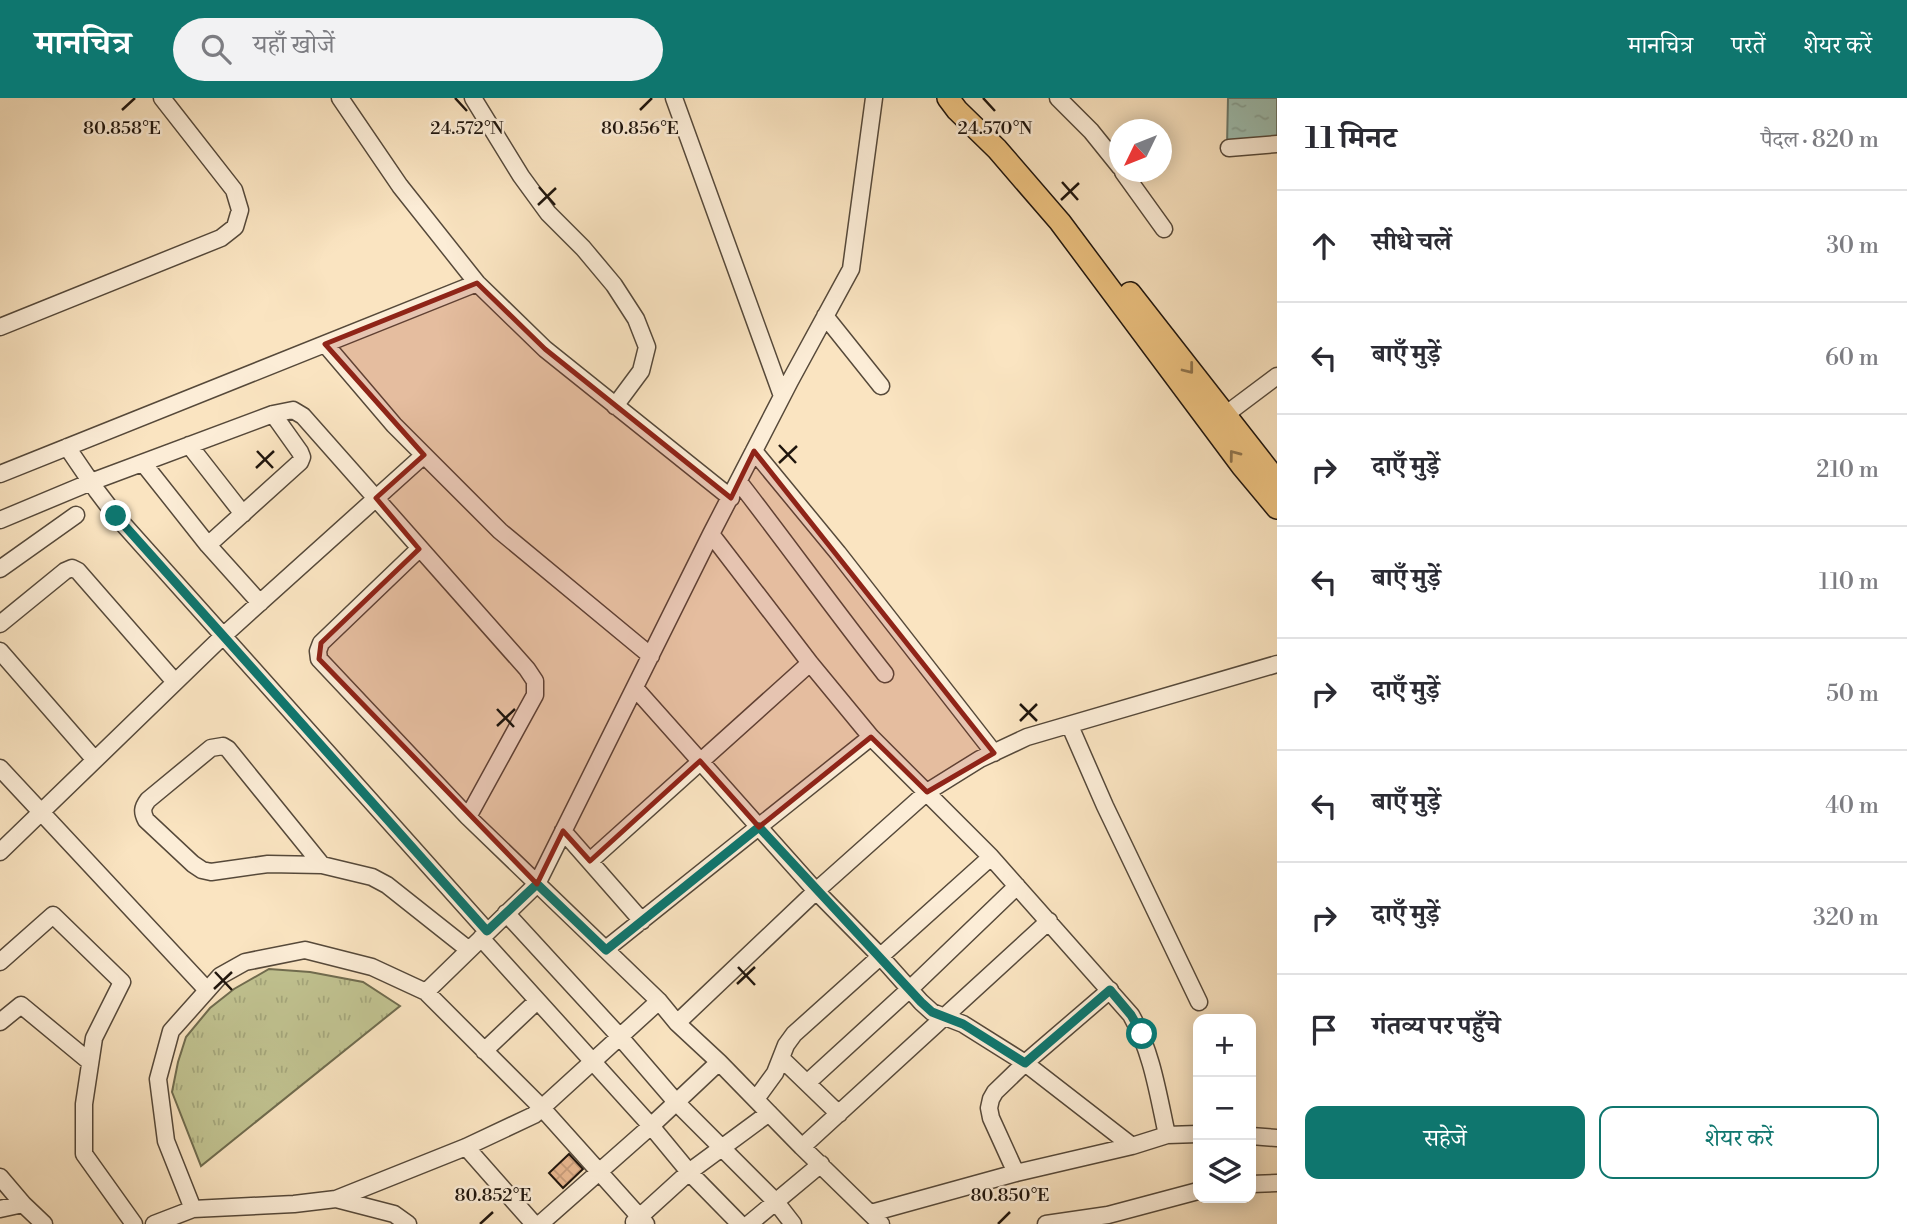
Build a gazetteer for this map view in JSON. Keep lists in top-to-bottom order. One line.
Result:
{"north":"bottom left","page":{"header":"मानचित्र","search":"यहाँ खोजें","nav":["मानचित्र","परतें","शेयर करें"],"heading":["11 मिनट","पैदल · 820 m"],"list":[["सीधे चलें","30 m"],["बाएँ मुड़ें","60 m"],["दाएँ मुड़ें","210 m"],["बाएँ मुड़ें","110 m"],["दाएँ मुड़ें","50 m"],["बाएँ मुड़ें","40 m"],["दाएँ मुड़ें","320 m"],"गंतव्य पर पहुँचे"],"map_buttons":["+","−"],"buttons":["सहेजें","शेयर करें"]},"coordinates":["80.858°E","80.856°E","24.572°N","24.570°N","80.852°E","80.850°E"]}
